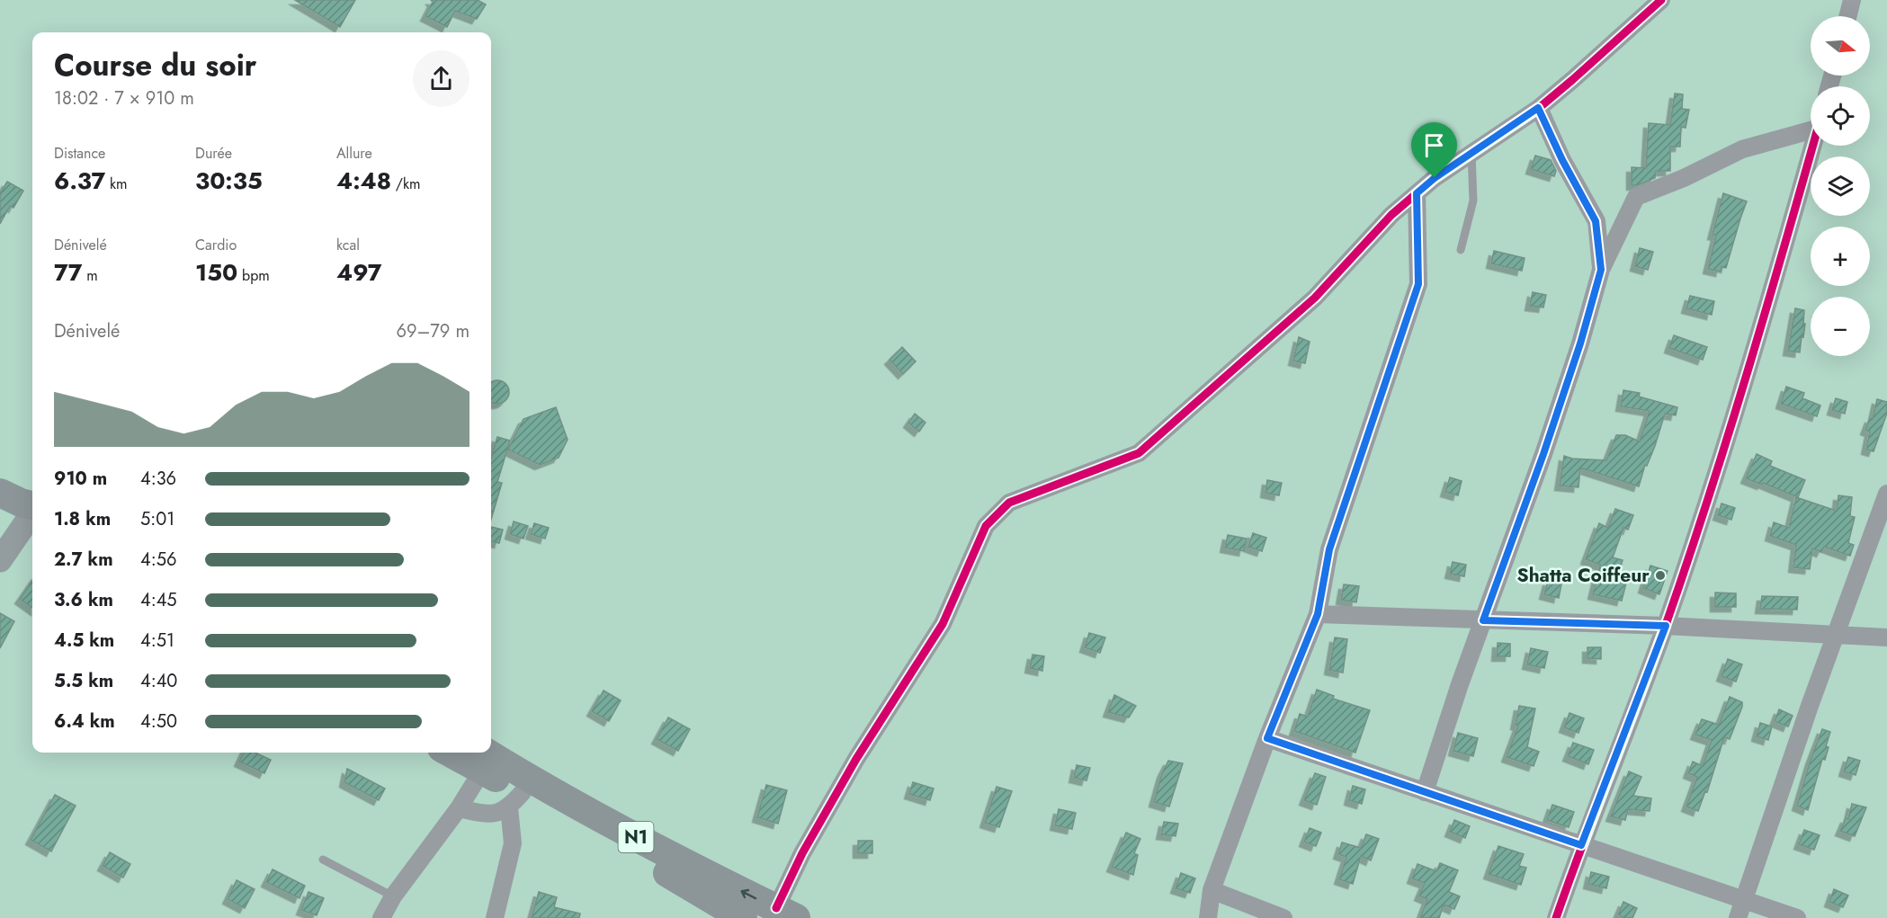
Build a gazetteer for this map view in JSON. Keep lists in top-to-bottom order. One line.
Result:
{"streets":{"main road":["N1"]},"places":["Shatta Coiffeur"],"north":"right","page":{"map_buttons":["+","−"],"heading":["Course du soir","18:02 · 7 × 910 m"],"stats":[["Distance","6.37 km"],["Durée","30:35"],["Allure","4:48 /km"],["Dénivelé","77 m"],["Cardio","150 bpm"],["kcal","497"]],"chart":["Dénivelé","69–79 m"],"list":[{"name":"910 m","note":"4:36"},{"name":"1.8 km","note":"5:01"},{"name":"2.7 km","note":"4:56"},{"name":"3.6 km","note":"4:45"},{"name":"4.5 km","note":"4:51"},{"name":"5.5 km","note":"4:40"},{"name":"6.4 km","note":"4:50"}]}}
